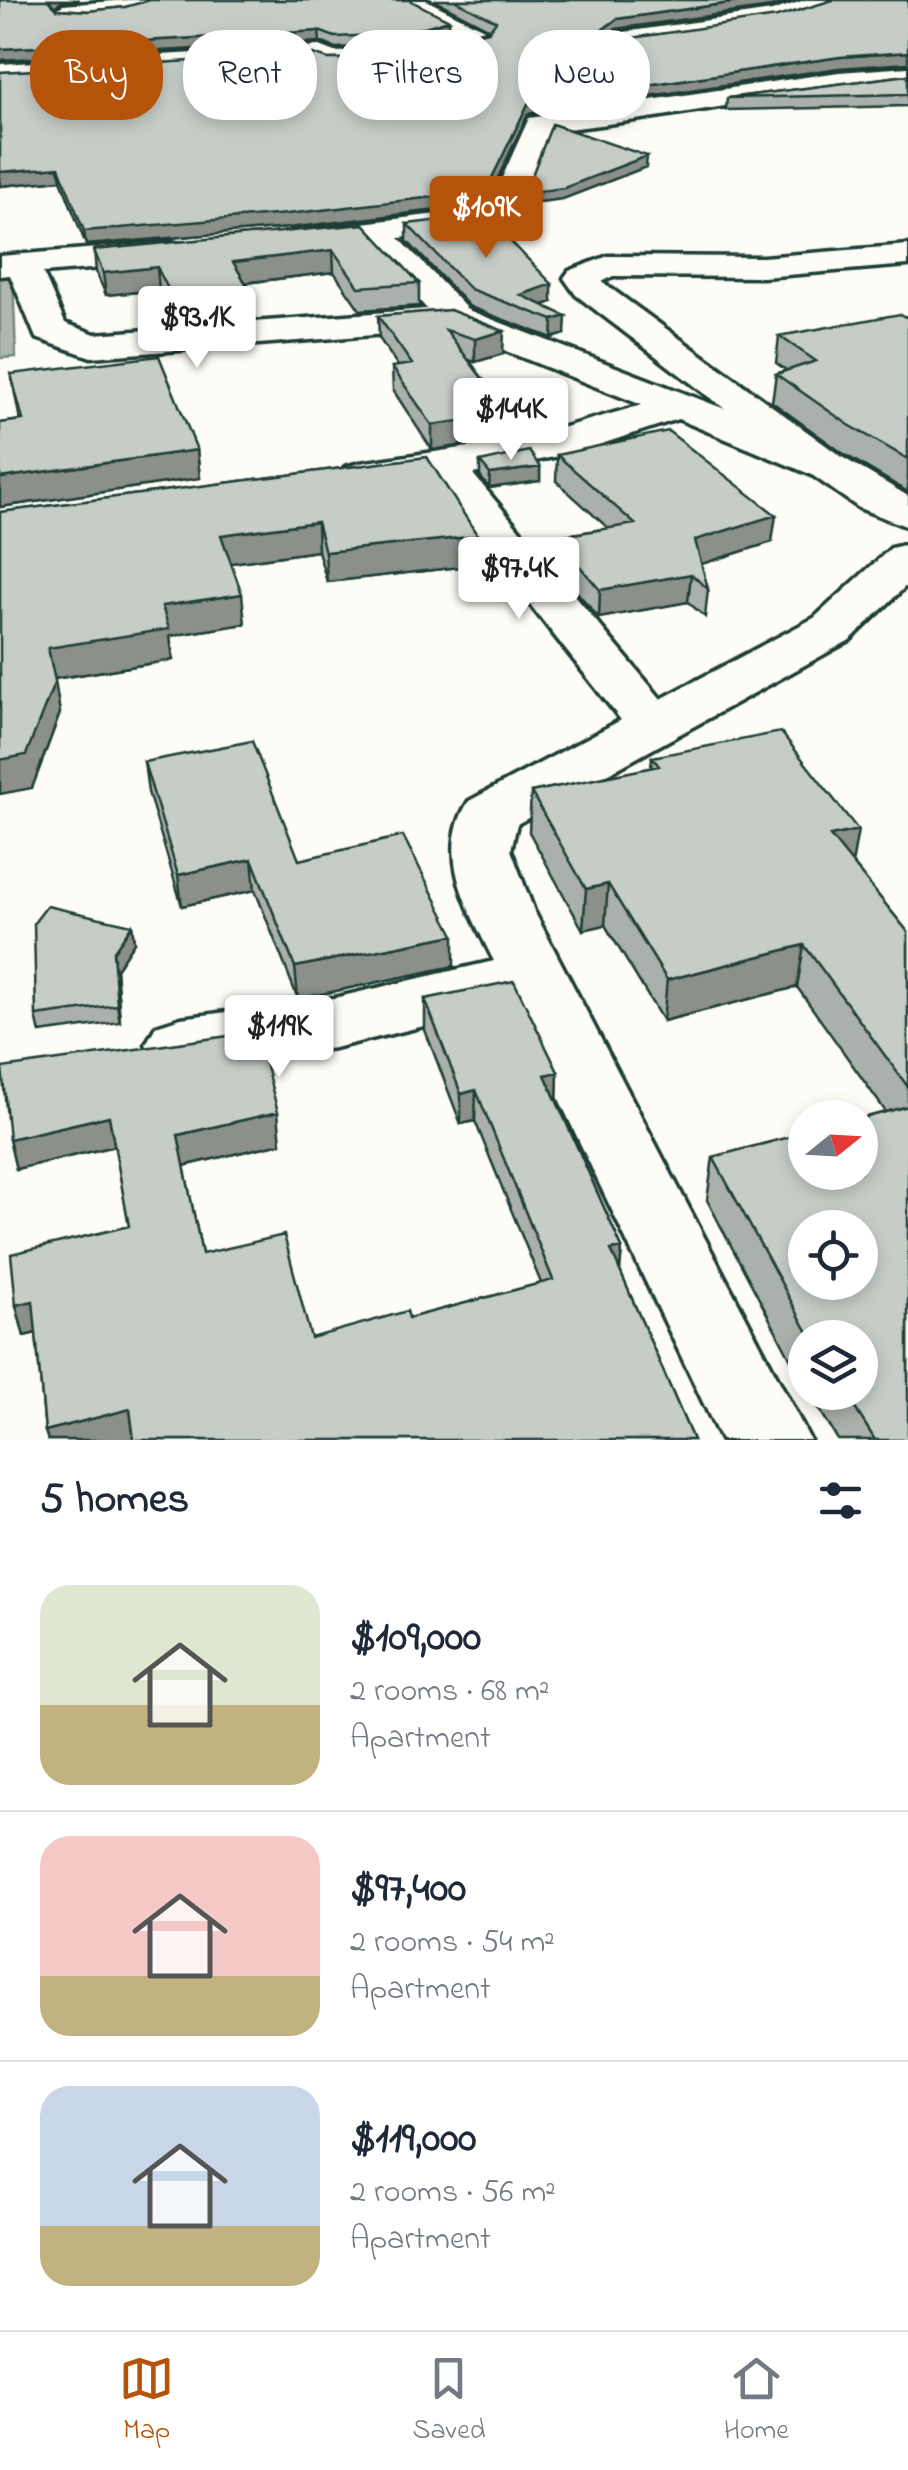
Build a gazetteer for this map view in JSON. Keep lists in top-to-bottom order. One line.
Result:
{"north":"right","page":{"chip":["Buy","Rent","Filters","New"],"price":["$109K","$93.1K","$144K","$97.4K","$119K"],"heading":"5 homes","list":[{"name":"$109,000","note":"2 rooms · 68 m² · Apartment"},{"name":"$97,400","note":"2 rooms · 54 m² · Apartment"},{"name":"$119,000","note":"2 rooms · 56 m² · Apartment"}],"tabs":["Map","Saved","Home"]}}
